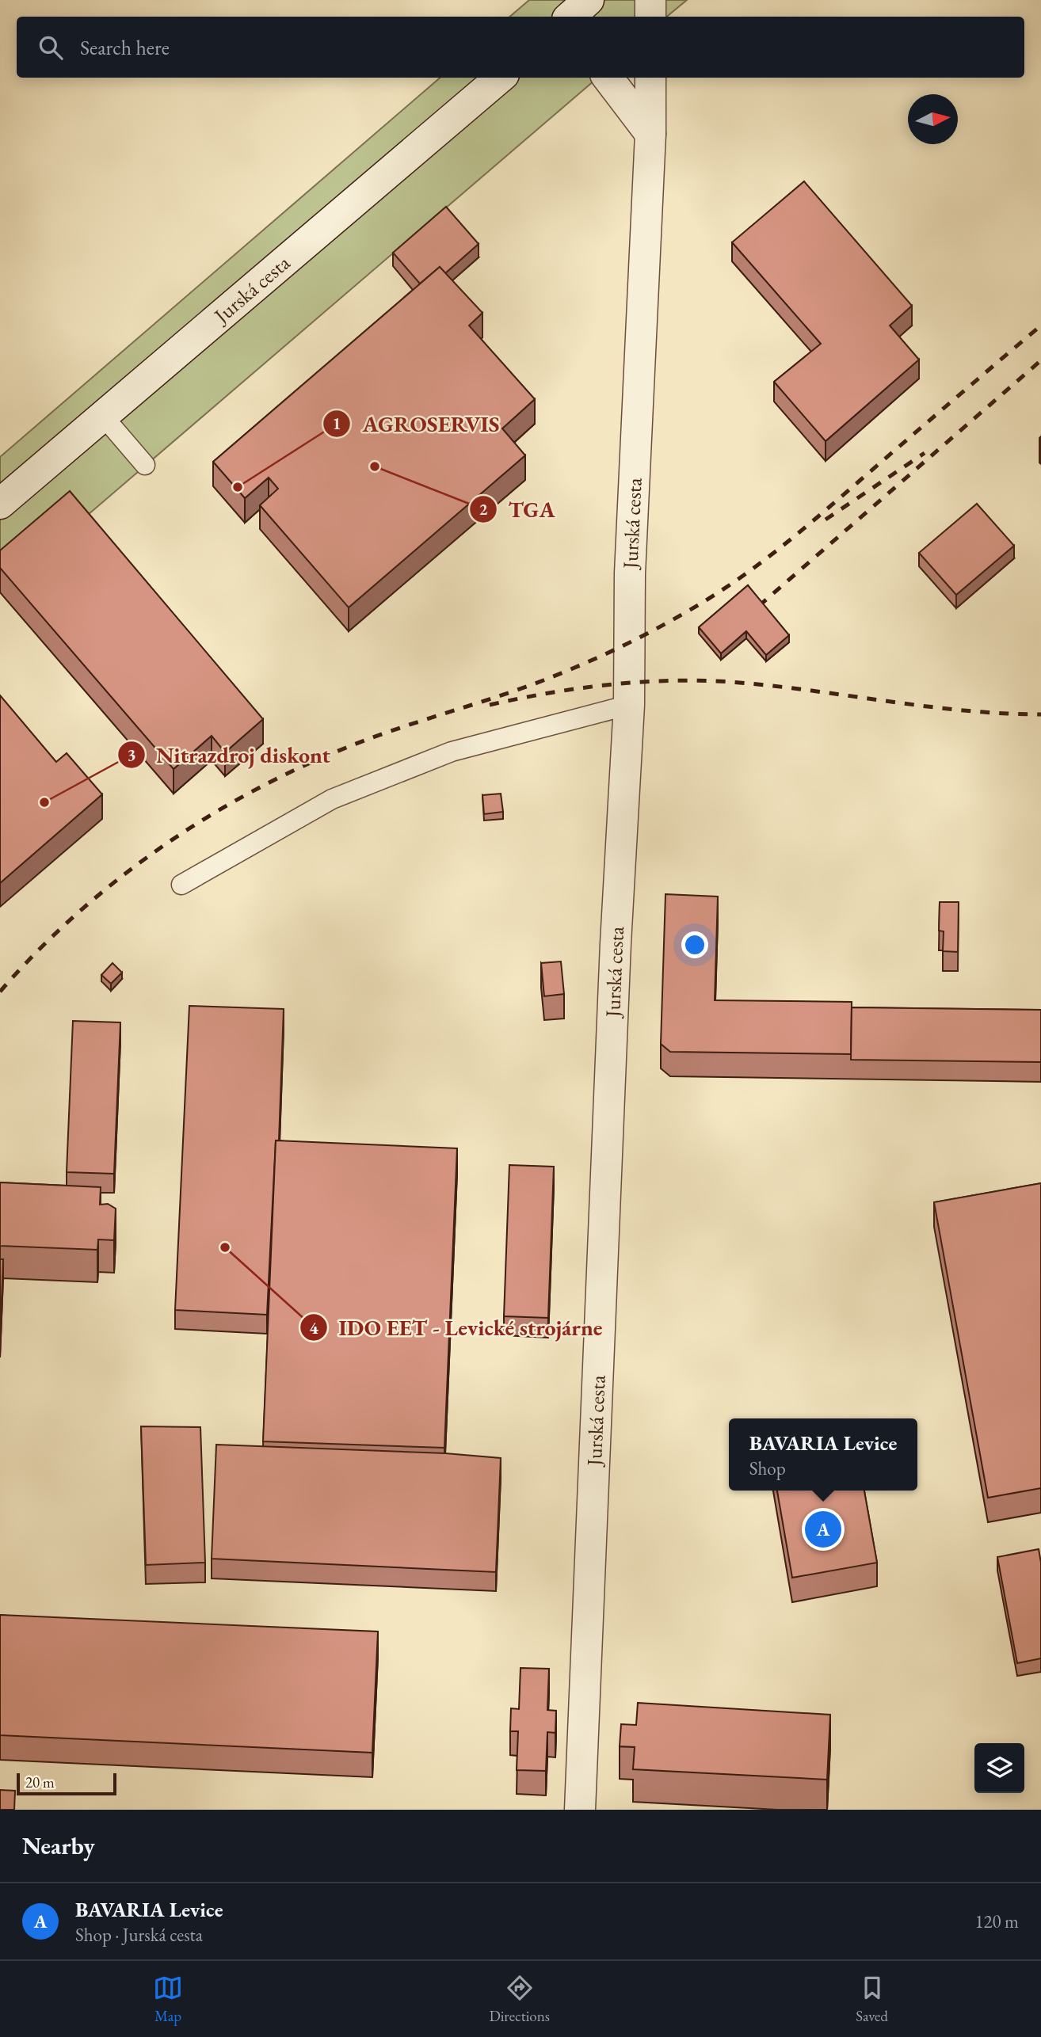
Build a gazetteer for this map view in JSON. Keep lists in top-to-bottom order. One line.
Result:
{"streets":{"street":["Jurská cesta"]},"places":["TGA","AGROSERVIS","Nitrazdroj diskont","IDO EET - Levické strojárne"],"scale_bar":"20 m","north":"right","page":{"search":"Search here","popup":["BAVARIA Levice","Shop"],"pins":"A","scale":"20 m","heading":"Nearby","list":[{"mark":"A","name":"BAVARIA Levice","note":"Shop · Jurská cesta","value":"120 m"}],"nav":["Map","Directions","Saved"]}}
